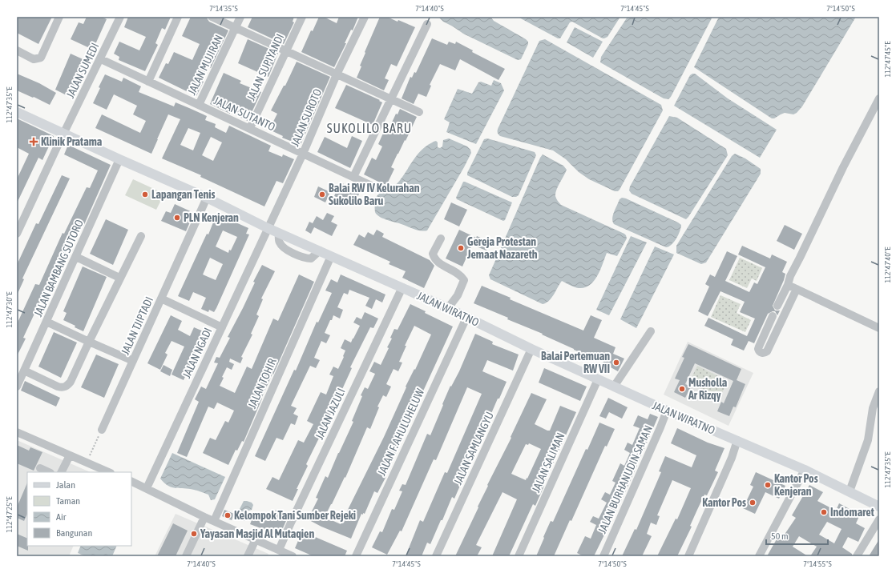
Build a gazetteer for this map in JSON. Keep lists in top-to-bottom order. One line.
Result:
{"streets":{"main road":["JALAN WIRATNO"],"street":["JALAN MUJIRAN","JALAN SUPIYANDI","JALAN SUMEDI","JALAN SUTANTO","JALAN SUROTO","JALAN BAMBANG SUTORO","JALAN TJIPTADI","JALAN NGADI","JALAN TOHIR","JALAN JAZULI","JALAN F. AHULUHELUW","JALAN SAMLANGYU","JALAN SALIMAN","JALAN BURHANUDIN SAMAN"]},"crossings":[["JALAN MUJIRAN","JALAN SUTANTO"],["JALAN SUPIYANDI","JALAN SUTANTO"],["JALAN SUMEDI","JALAN SUTANTO"],["JALAN SUMEDI","JALAN WIRATNO"],["JALAN SUTANTO","JALAN SUROTO"],["JALAN SUROTO","JALAN WIRATNO"],["JALAN SUROTO","JALAN NGADI"],["JALAN BAMBANG SUTORO","JALAN WIRATNO"],["JALAN WIRATNO","JALAN TJIPTADI"],["JALAN WIRATNO","JALAN NGADI"],["JALAN WIRATNO","JALAN TOHIR"],["JALAN WIRATNO","JALAN JAZULI"],["JALAN WIRATNO","JALAN F. AHULUHELUW"],["JALAN WIRATNO","JALAN SAMLANGYU"],["JALAN WIRATNO","JALAN SALIMAN"],["JALAN WIRATNO","JALAN BURHANUDIN SAMAN"]],"districts":["SUKOLILO BARU"],"places":{"health":["Klinik Pratama"],"other":["Lapangan Tenis","Balai RW IV Kelurahan Sukolilo Baru","PLN Kenjeran","Gereja Protestan Jemaat Nazareth","Balai Pertemuan RW VII","Musholla Ar Rizqy","Kantor Pos Kenjeran","Kantor Pos","Indomaret","Kelompok Tani Sumber Rejeki","Yayasan Masjid Al Mutaqien"]},"legend":["Jalan","Taman","Air","Bangunan"],"scale_bar":"50 m","coordinates":["7°14'35\"S","7°14'40\"S","7°14'45\"S","7°14'50\"S","112°47'45\"E","112°47'35\"E","112°47'40\"E","112°47'30\"E","112°47'25\"E","7°14'55\"S"]}
